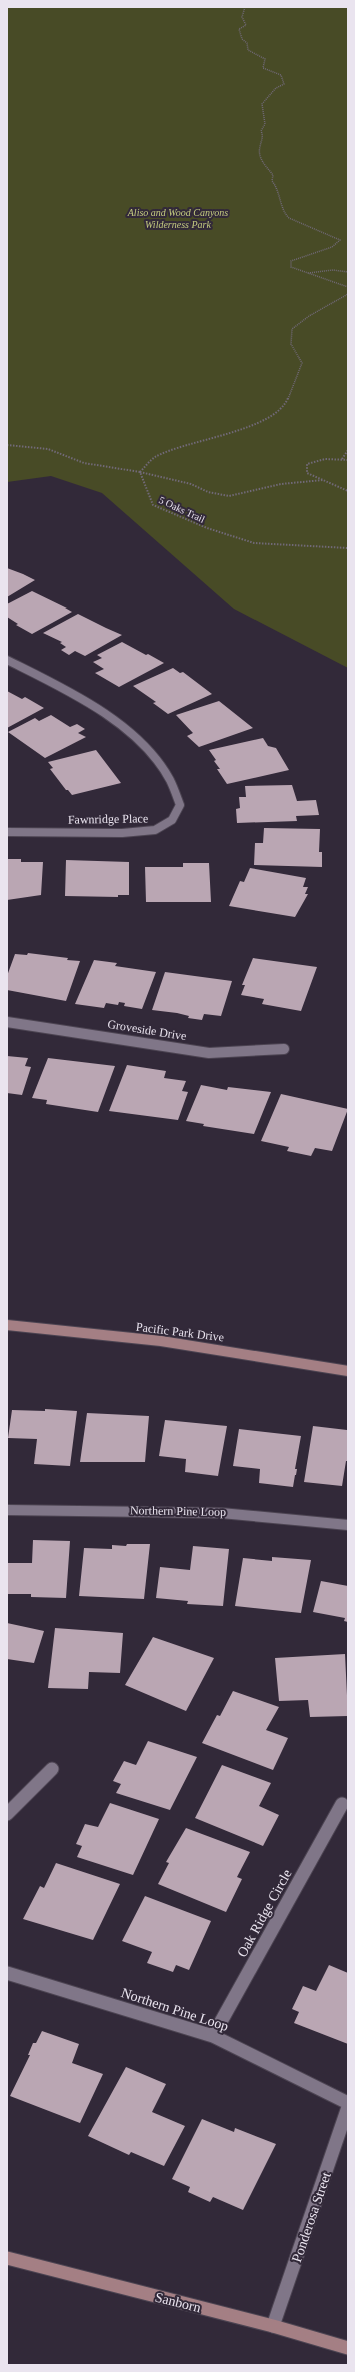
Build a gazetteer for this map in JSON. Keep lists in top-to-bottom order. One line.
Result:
{"streets":{"main road":["Pacific Park Drive","Sanborn"],"street":["Fawnridge Place","Groveside Drive","Northern Pine Loop","Oak Ridge Circle","Ponderosa Street"],"path":["5 Oaks Trail"]},"crossings":[["Northern Pine Loop","Oak Ridge Circle"],["Ponderosa Street","Sanborn"]],"parks":["Aliso and Wood Canyons Wilderness Park"]}
